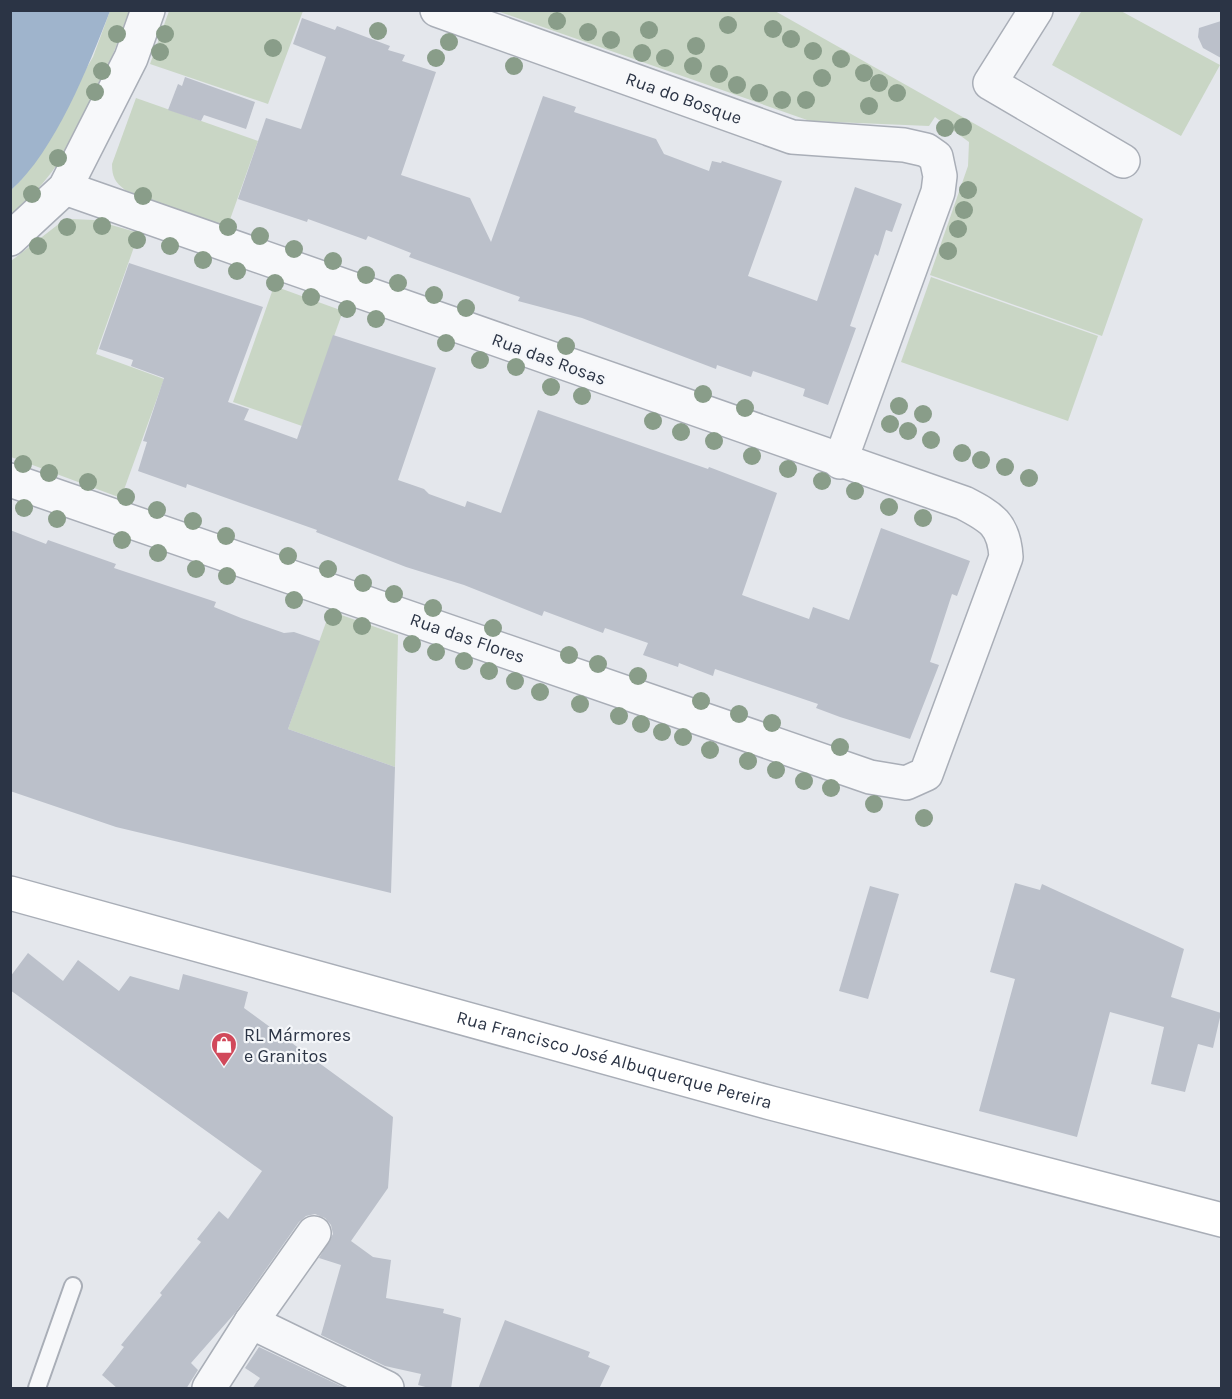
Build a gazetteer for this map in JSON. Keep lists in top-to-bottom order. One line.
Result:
{"streets":{"main road":["Rua Francisco José Albuquerque Pereira"],"street":["Rua do Bosque","Rua das Rosas","Rua das Flores"]},"crossings":[["Rua do Bosque","Rua das Rosas"],["Rua das Rosas","Rua das Flores"]],"places":{"shop":["RL Mármores e Granitos"]}}
